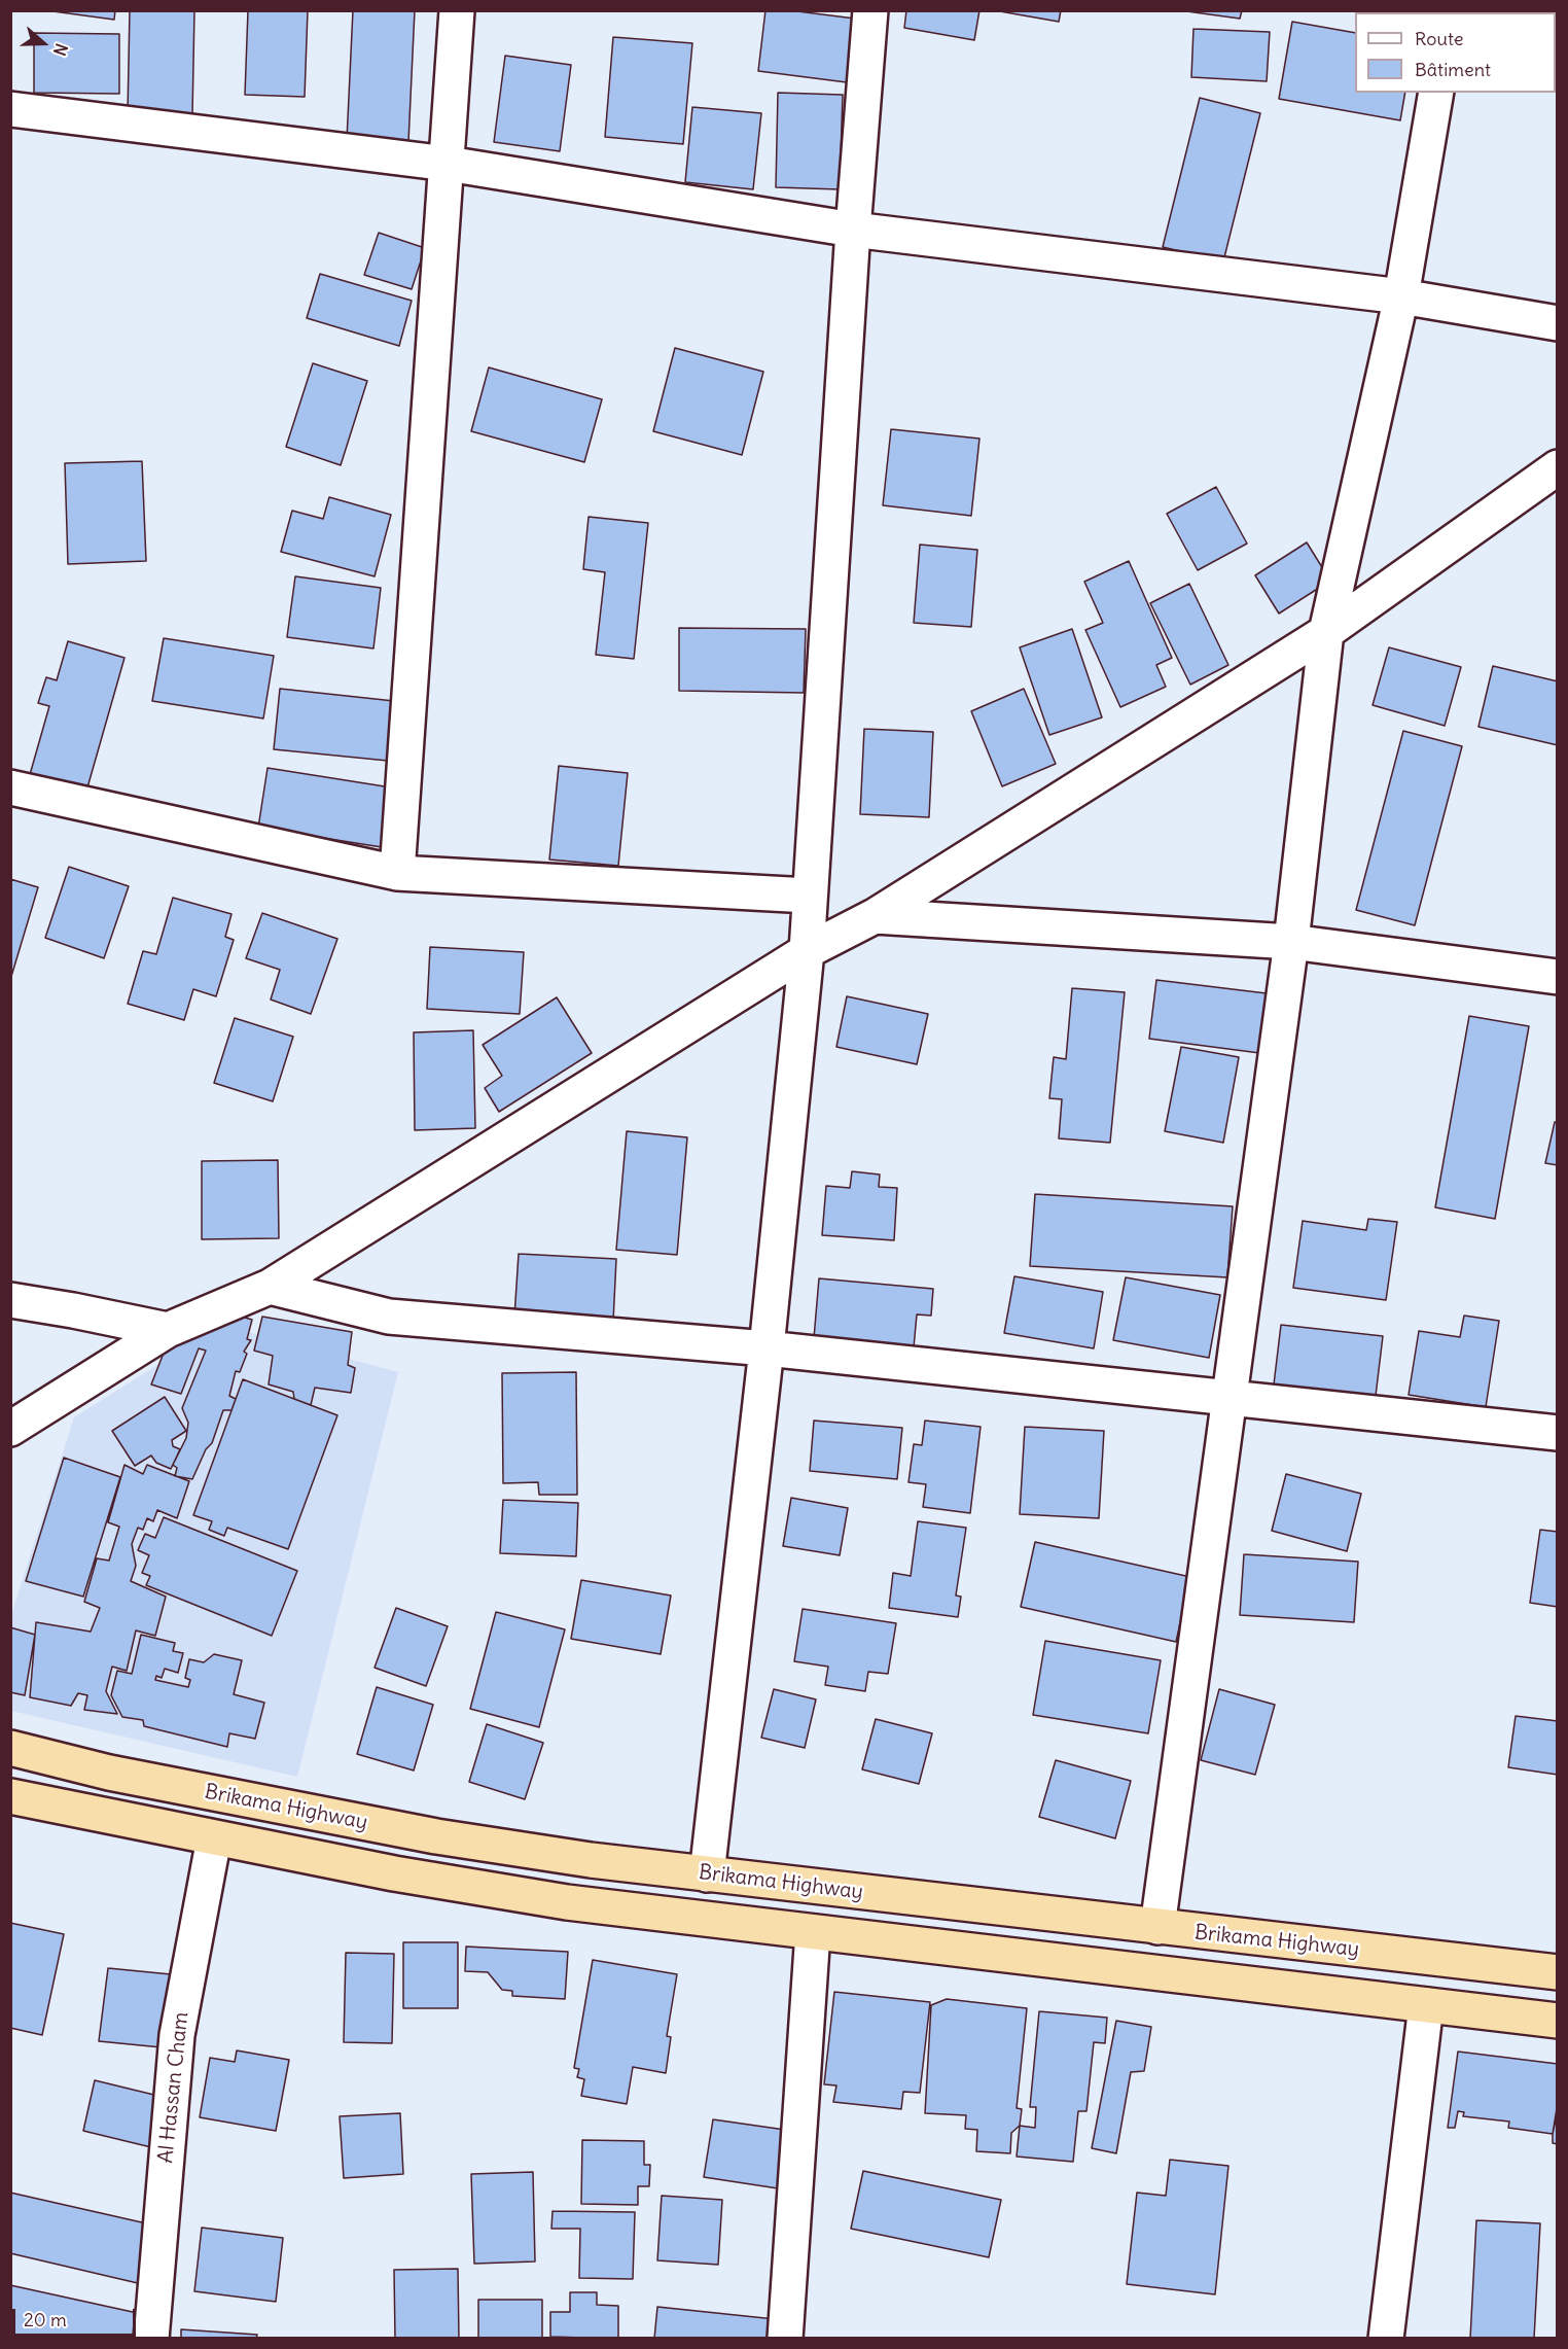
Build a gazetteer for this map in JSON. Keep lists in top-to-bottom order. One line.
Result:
{"streets":{"highway":["Brikama Highway"],"street":["Al Hassan Cham"]},"legend":["Route","Bâtiment"],"scale_bar":"20 m","north":"right"}
